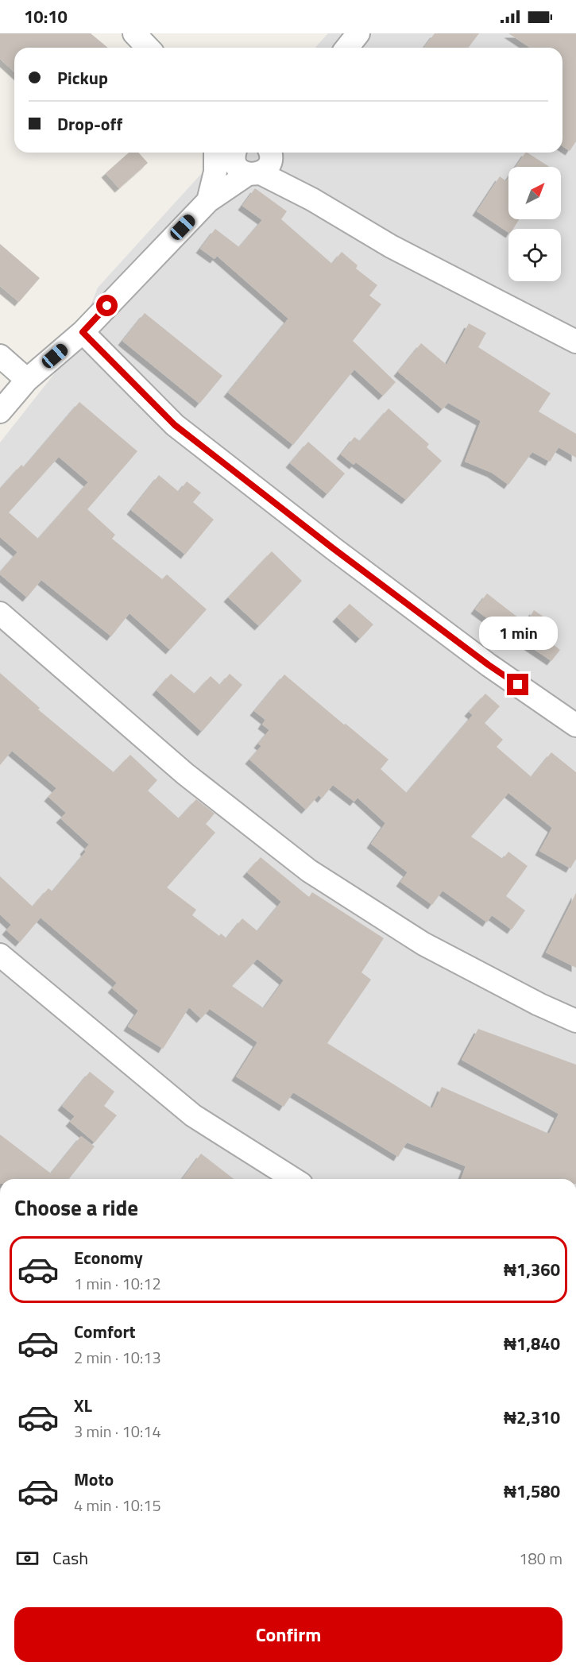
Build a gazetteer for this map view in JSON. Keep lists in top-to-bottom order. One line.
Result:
{"north":"top right","page":{"status":"10:10","banner":["Pickup","Drop-off"],"bubble":"1 min","heading":"Choose a ride","list":[{"name":"Economy","note":"1 min · 10:12","value":"₦1,360"},{"name":"Comfort","note":"2 min · 10:13","value":"₦1,840"},{"name":"XL","note":"3 min · 10:14","value":"₦2,310"},{"name":"Moto","note":"4 min · 10:15","value":"₦1,580"}],"pay":["Cash","180 m"],"buttons":"Confirm"}}
